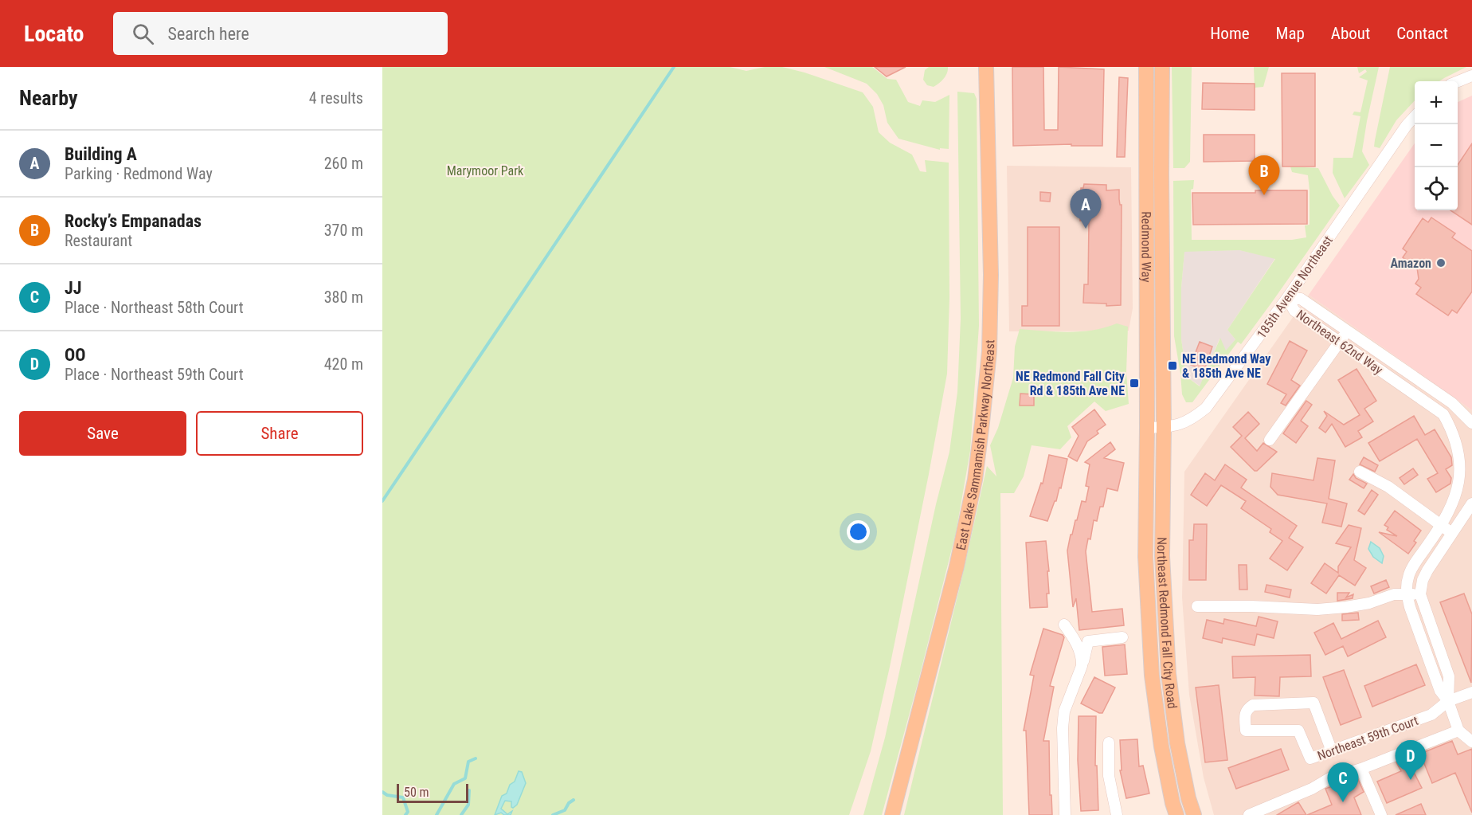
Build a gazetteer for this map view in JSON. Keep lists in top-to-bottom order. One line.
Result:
{"streets":{"main road":["Redmond Way","East Lake Sammamish Parkway Northeast","Northeast Redmond Fall City Road"],"street":["185th Avenue Northeast","Northeast 62nd Way","Northeast 59th Court"]},"crossings":[["Redmond Way","185th Avenue Northeast"],["Redmond Way","Northeast Redmond Fall City Road"],["185th Avenue Northeast","Northeast 62nd Way"],["185th Avenue Northeast","Northeast Redmond Fall City Road"]],"parks":["Marymoor Park"],"places":{"other":["Amazon"],"transit":["NE Redmond Way & 185th Ave NE","NE Redmond Fall City Rd & 185th Ave NE"]},"scale_bar":"50 m","page":{"header":"Locato","search":"Search here","nav":["Home","Map","About","Contact"],"heading":["Nearby","4 results"],"map_buttons":["+","−"],"list":[{"mark":"A","name":"Building A","note":"Parking · Redmond Way","value":"260 m"},{"mark":"B","name":"Rocky’s Empanadas","note":"Restaurant","value":"370 m"},{"mark":"C","name":"JJ","note":"Place · Northeast 58th Court","value":"380 m"},{"mark":"D","name":"OO","note":"Place · Northeast 59th Court","value":"420 m"}],"pins":["B","A","D","C"],"buttons":["Save","Share"],"scale":"50 m"}}
